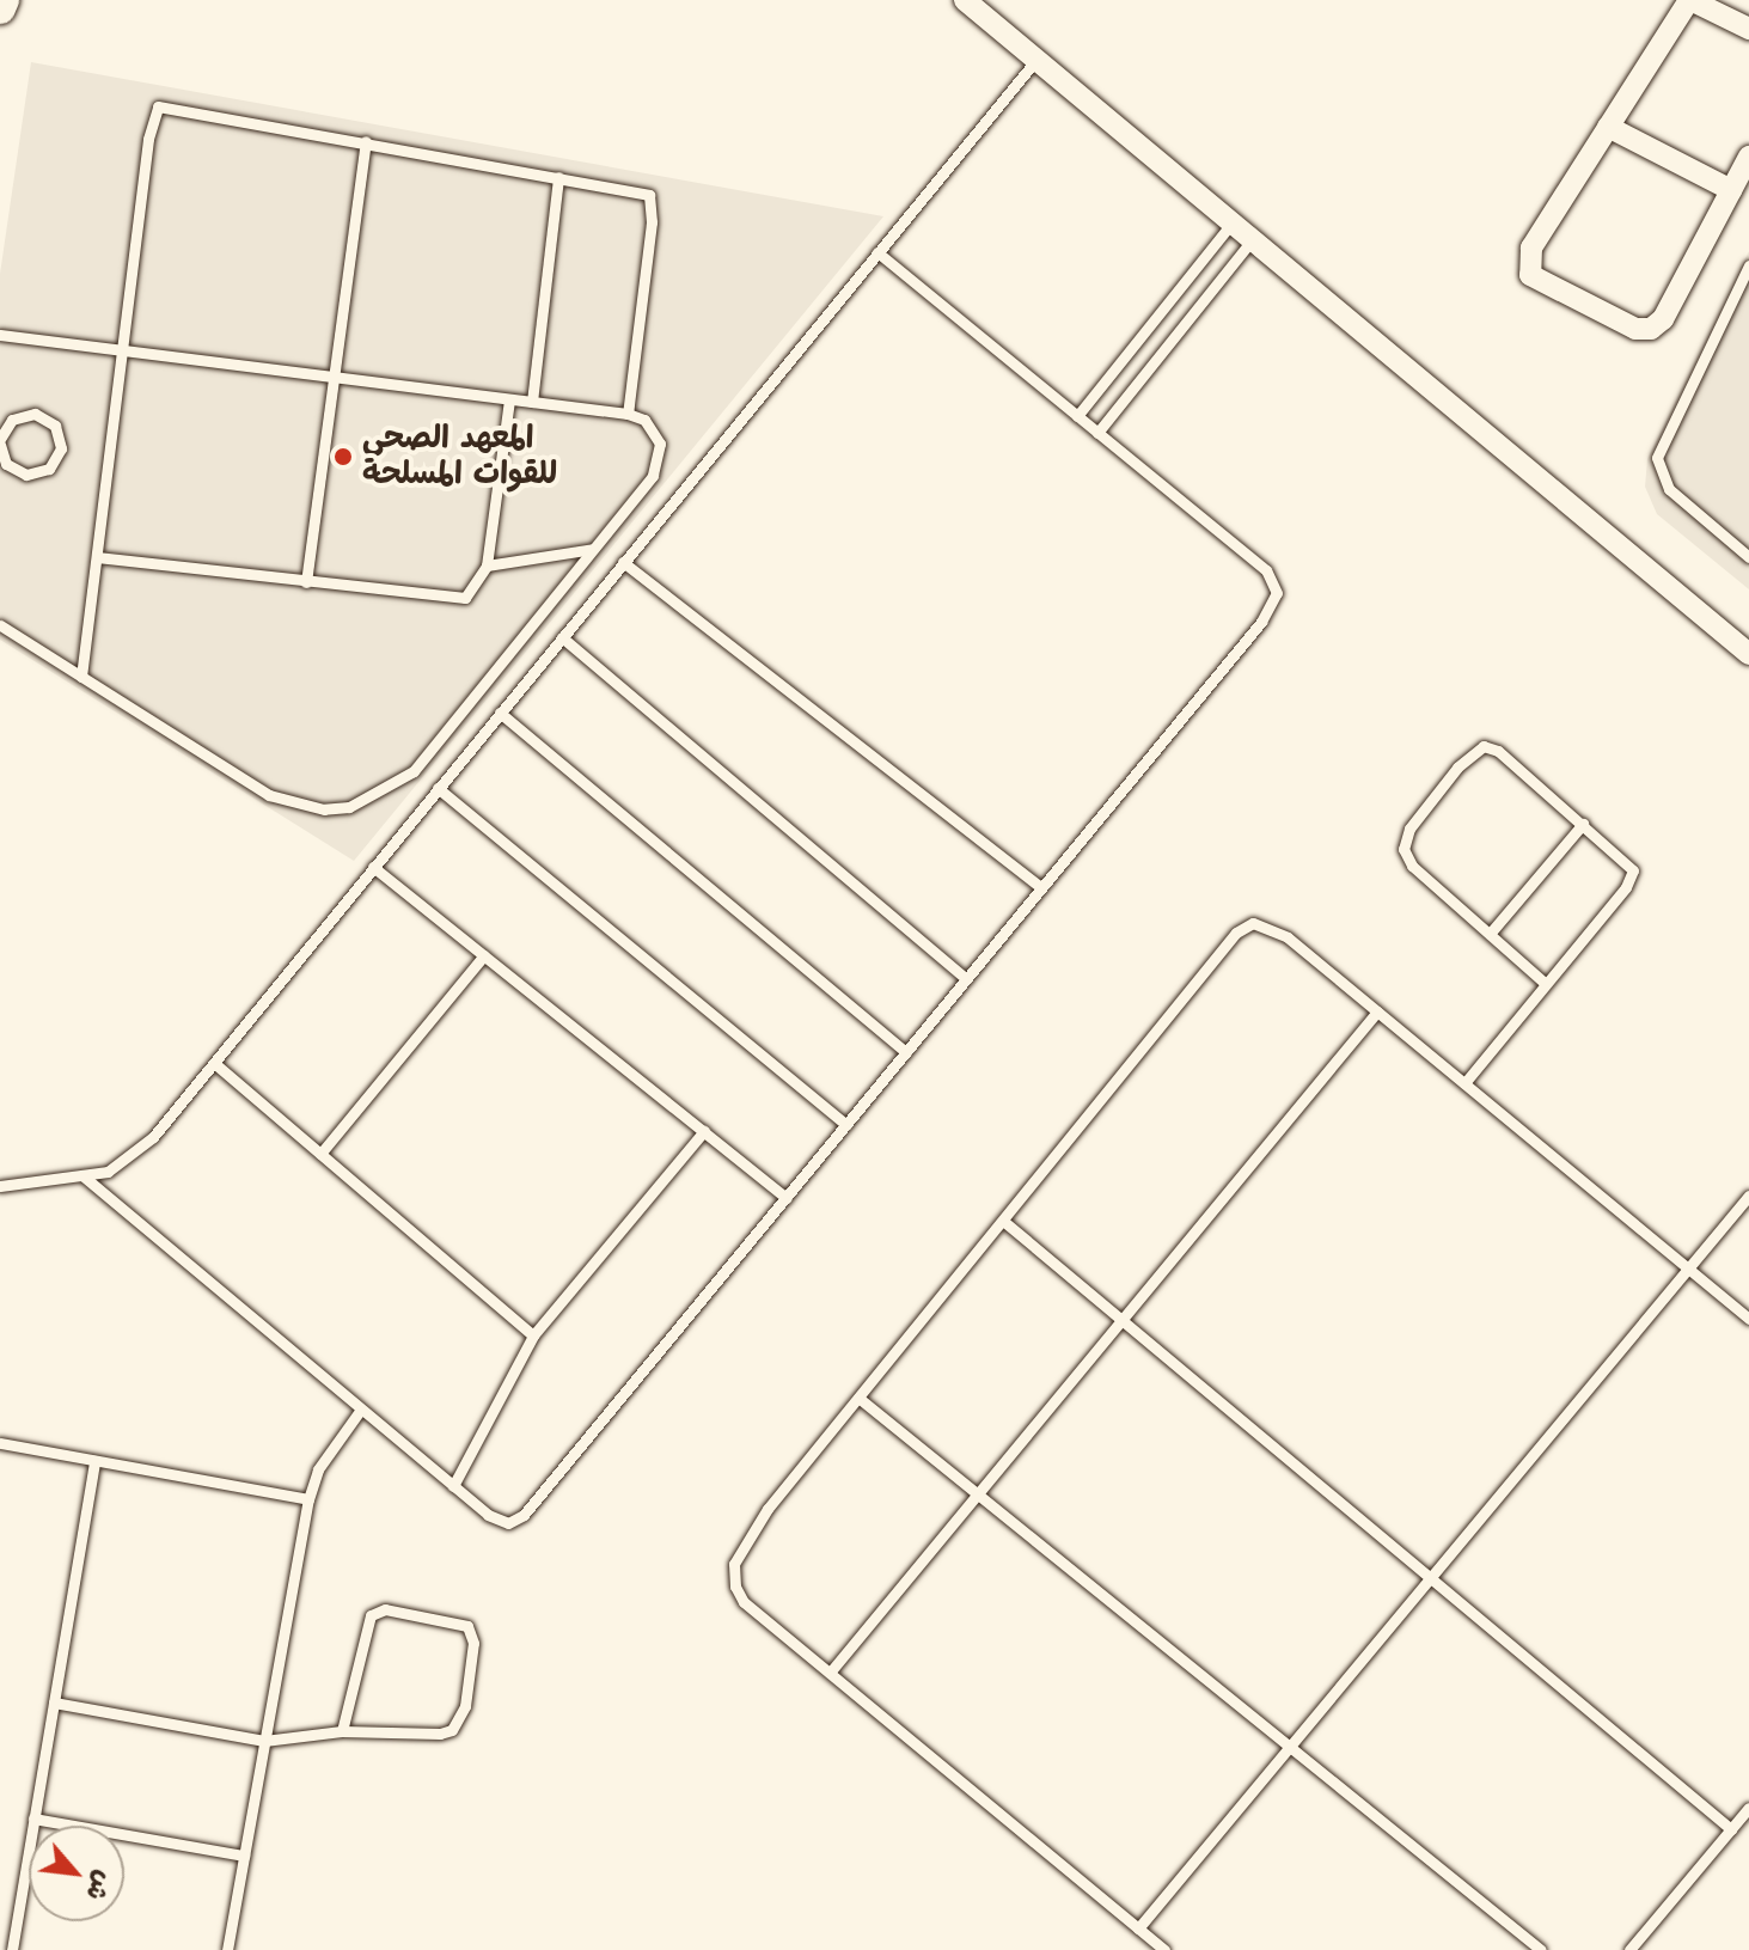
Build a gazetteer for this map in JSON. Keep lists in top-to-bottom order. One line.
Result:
{"places":["المعهد الصحي للقوات المسلحة"],"north":"bottom right"}
